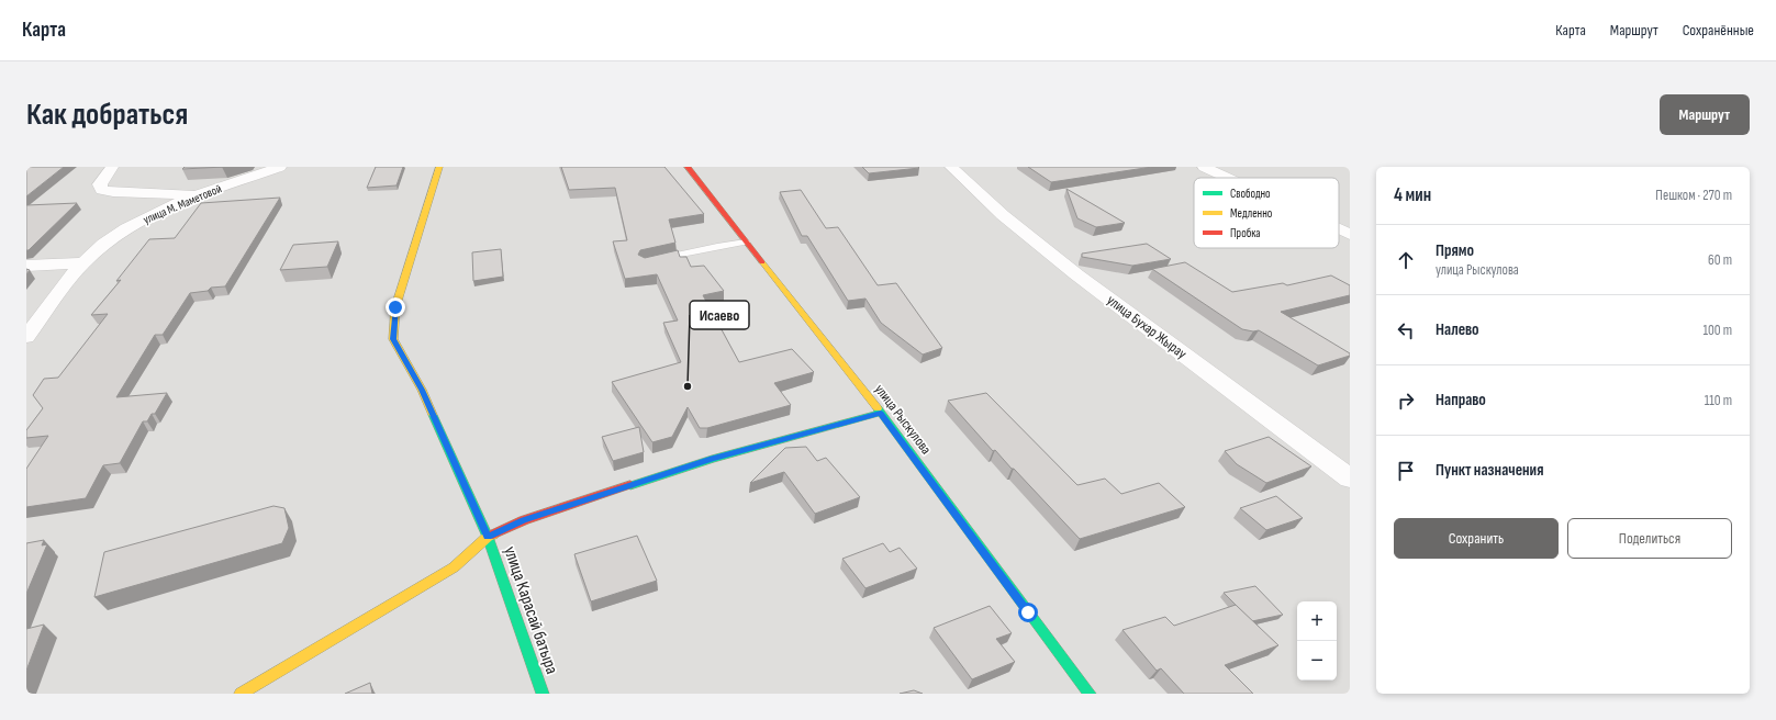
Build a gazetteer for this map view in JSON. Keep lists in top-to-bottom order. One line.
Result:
{"streets":{"street":["улица М. Маметовой","улица Бухар Жырау","улица Рыскулова","улица Карасай батыра"]},"places":["Исаево"],"legend":["Свободно","Медленно","Пробка"],"page":{"header":"Карта","nav":["Карта","Маршрут","Сохранённые"],"buttons":["Маршрут",["Сохранить","Поделиться"]],"title":"Как добраться","heading":["4 мин","Пешком · 270 m"],"list":[["Прямо","улица Рыскулова","60 m"],["Налево","100 m"],["Направо","110 m"],"Пункт назначения"],"map_buttons":["+","−"]}}
